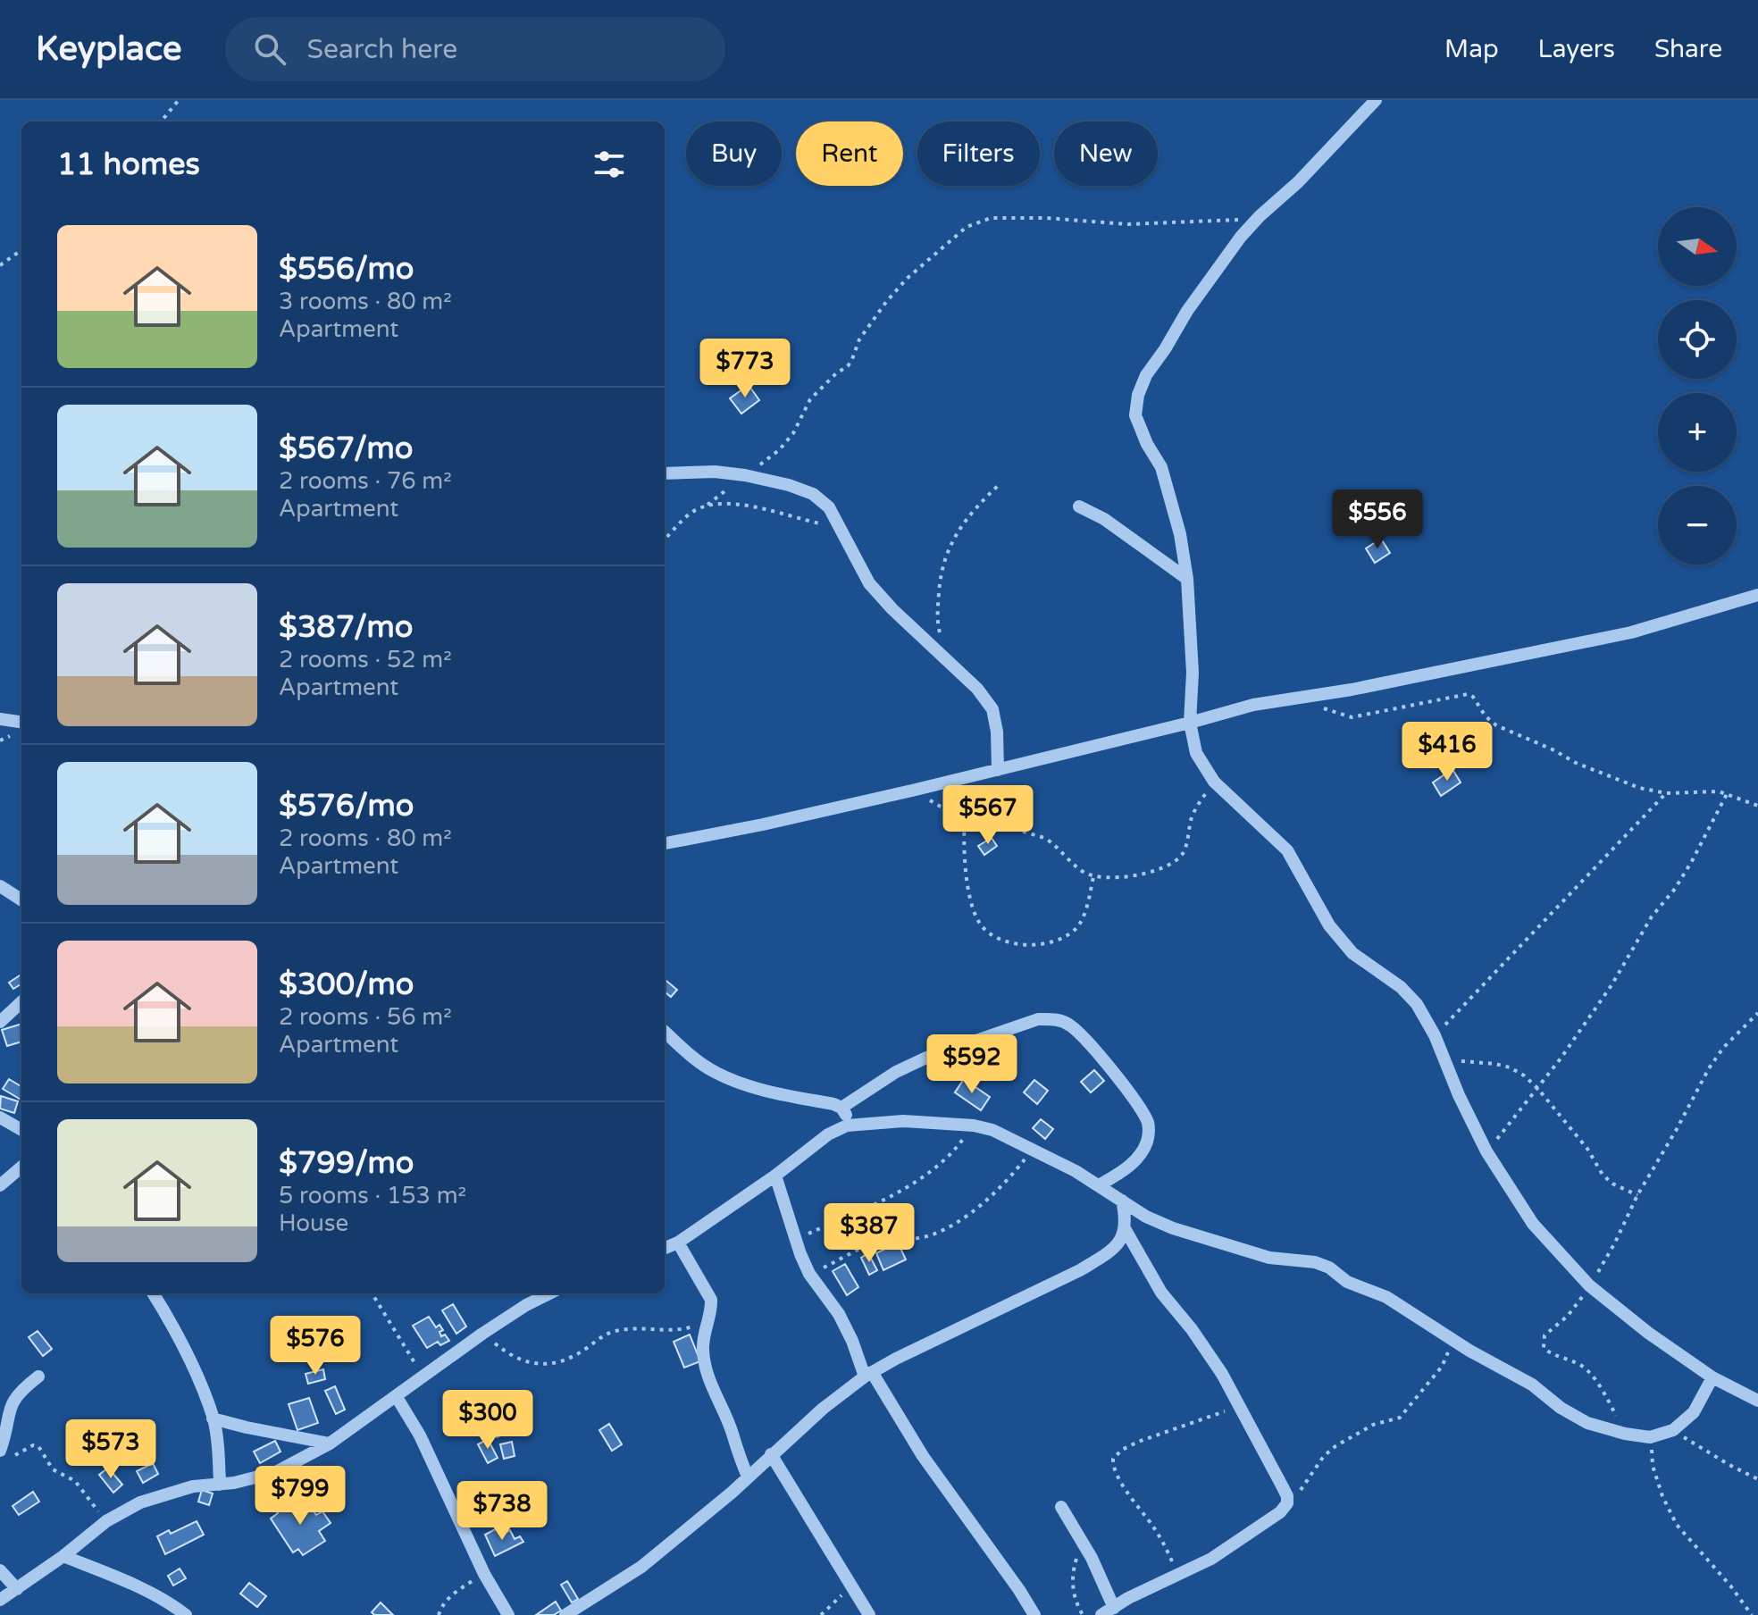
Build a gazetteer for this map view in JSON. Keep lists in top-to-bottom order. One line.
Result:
{"north":"right","page":{"header":"Keyplace","search":"Search here","nav":["Map","Layers","Share"],"chip":["Buy","Rent","Filters","New"],"heading":"11 homes","map_buttons":["+","−"],"list":[{"name":"$556/mo","note":"3 rooms · 80 m² · Apartment"},{"name":"$567/mo","note":"2 rooms · 76 m² · Apartment"},{"name":"$387/mo","note":"2 rooms · 52 m² · Apartment"},{"name":"$576/mo","note":"2 rooms · 80 m² · Apartment"},{"name":"$300/mo","note":"2 rooms · 56 m² · Apartment"},{"name":"$799/mo","note":"5 rooms · 153 m² · House"}],"price":["$773","$556","$416","$567","$592","$387","$576","$300","$573","$799","$738"]}}
